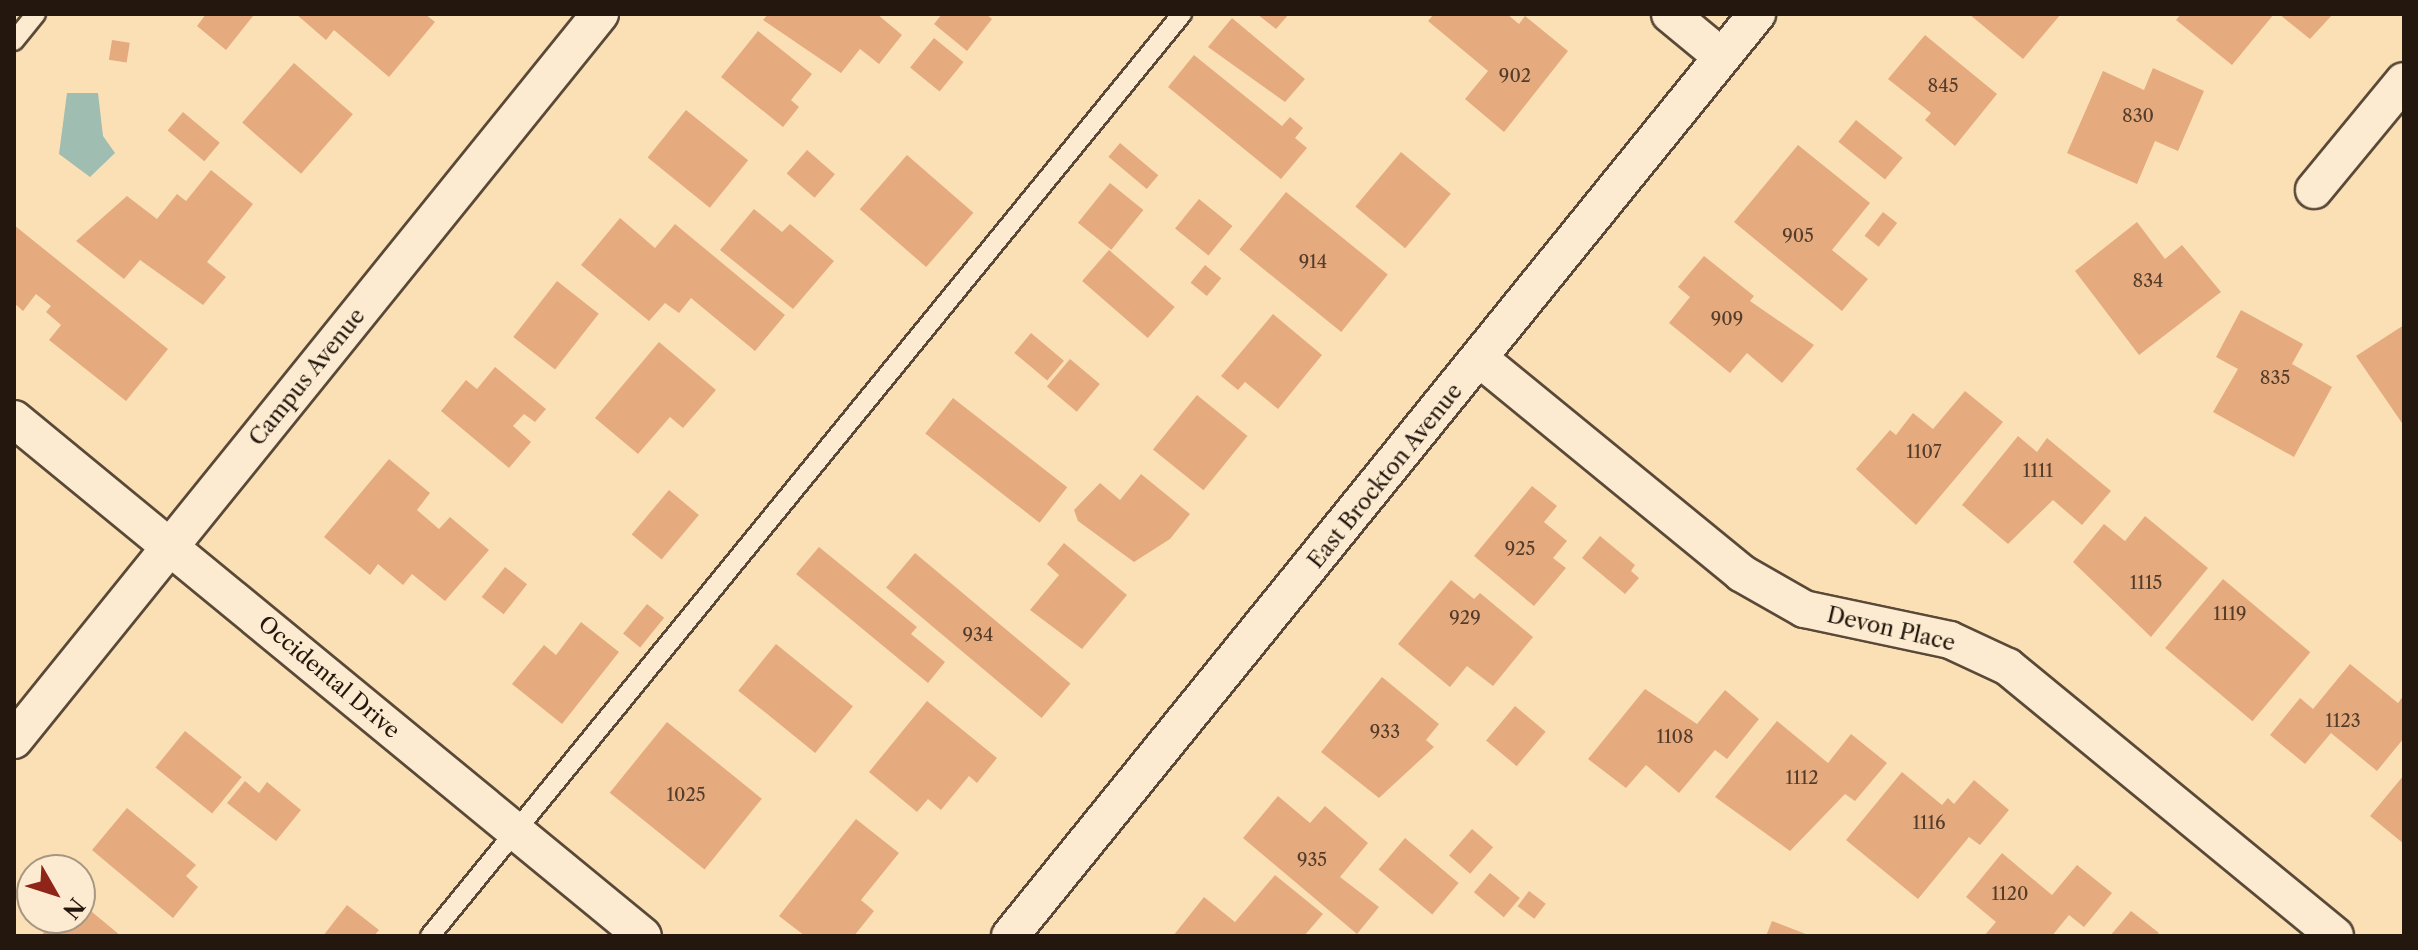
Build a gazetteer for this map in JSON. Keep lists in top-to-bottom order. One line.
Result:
{"streets":{"street":["Campus Avenue","East Brockton Avenue","Devon Place","Occidental Drive"]},"crossings":[["Campus Avenue","Occidental Drive"],["East Brockton Avenue","Devon Place"]],"house_numbers":["902","845","830","905","914","834","909","835","1107","1111","925","1115","1119","929","934","1123","933","1108","1112","1025","1116","935","1120"],"north":"bottom right"}
